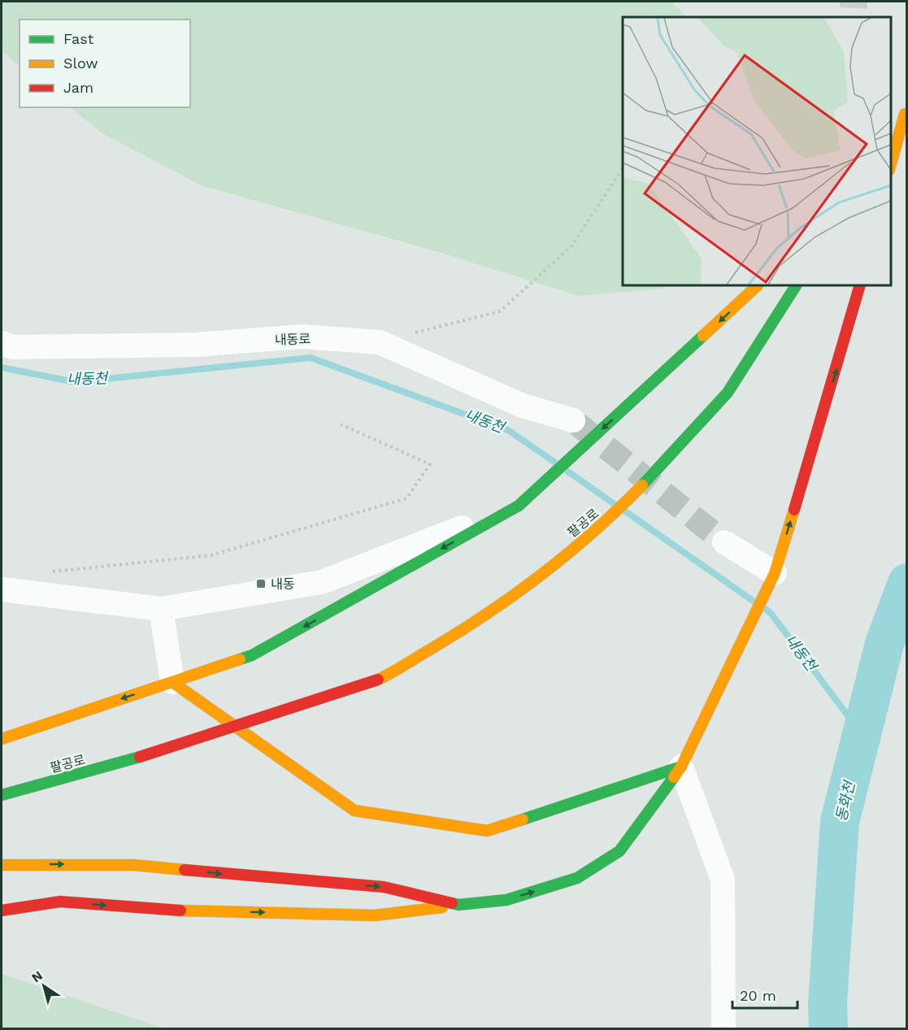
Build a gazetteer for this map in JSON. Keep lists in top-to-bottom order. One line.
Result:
{"streets":{"main road":["팔공로"],"street":["내동로"]},"water":["내동천","동화천"],"places":{"transit":["내동"]},"legend":["Fast","Slow","Jam"],"scale_bar":"20 m","north":"top left"}
